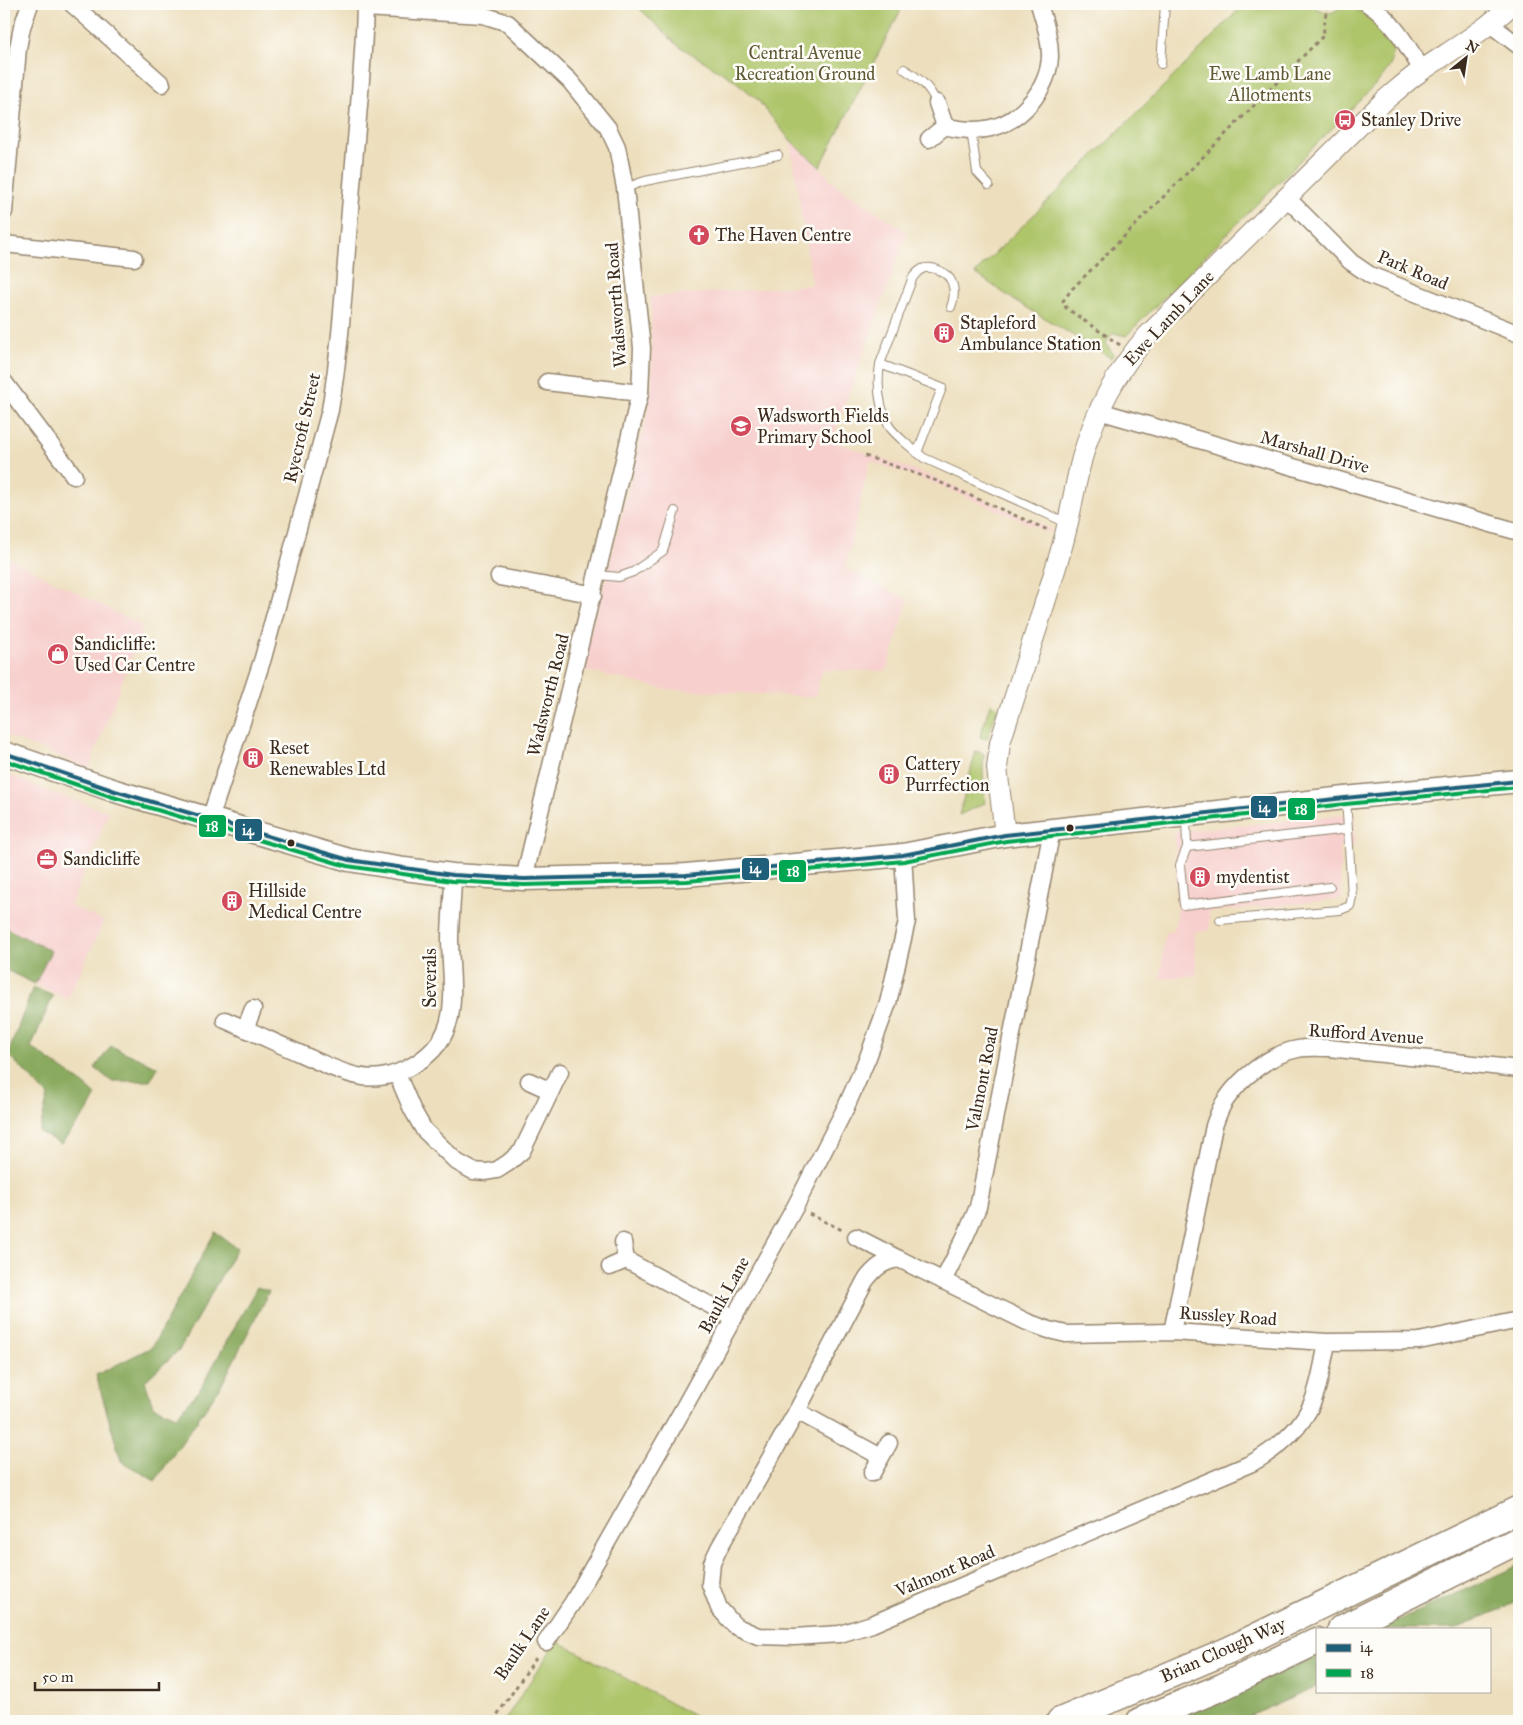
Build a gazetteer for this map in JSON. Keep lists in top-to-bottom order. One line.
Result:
{"streets":{"highway":["Brian Clough Way"],"street":["Park Road","Wadsworth Road","Ewe Lamb Lane","Ryecroft Street","Marshall Drive","Severals","Rufford Avenue","Valmont Road","Baulk Lane","Russley Road"]},"crossings":[["Park Road","Ewe Lamb Lane"],["Wadsworth Road","Ryecroft Street"],["Ewe Lamb Lane","Marshall Drive"],["Rufford Avenue","Russley Road"],["Valmont Road","Russley Road"]],"parks":["Central Avenue Recreation Ground","Ewe Lamb Lane Allotments"],"places":{"bus stop":["Stanley Drive"],"church":["The Haven Centre"],"building":["Stapleford Ambulance Station","Reset Renewables Ltd","Cattery Purrfection","mydentist","Hillside Medical Centre"],"school or university":["Wadsworth Fields Primary School"],"shop":["Sandicliffe: Used Car Centre"],"office":["Sandicliffe"]},"lines":["transit line i4","transit line 18"],"legend":["i4","18"],"scale_bar":"50 m","north":"top right"}
